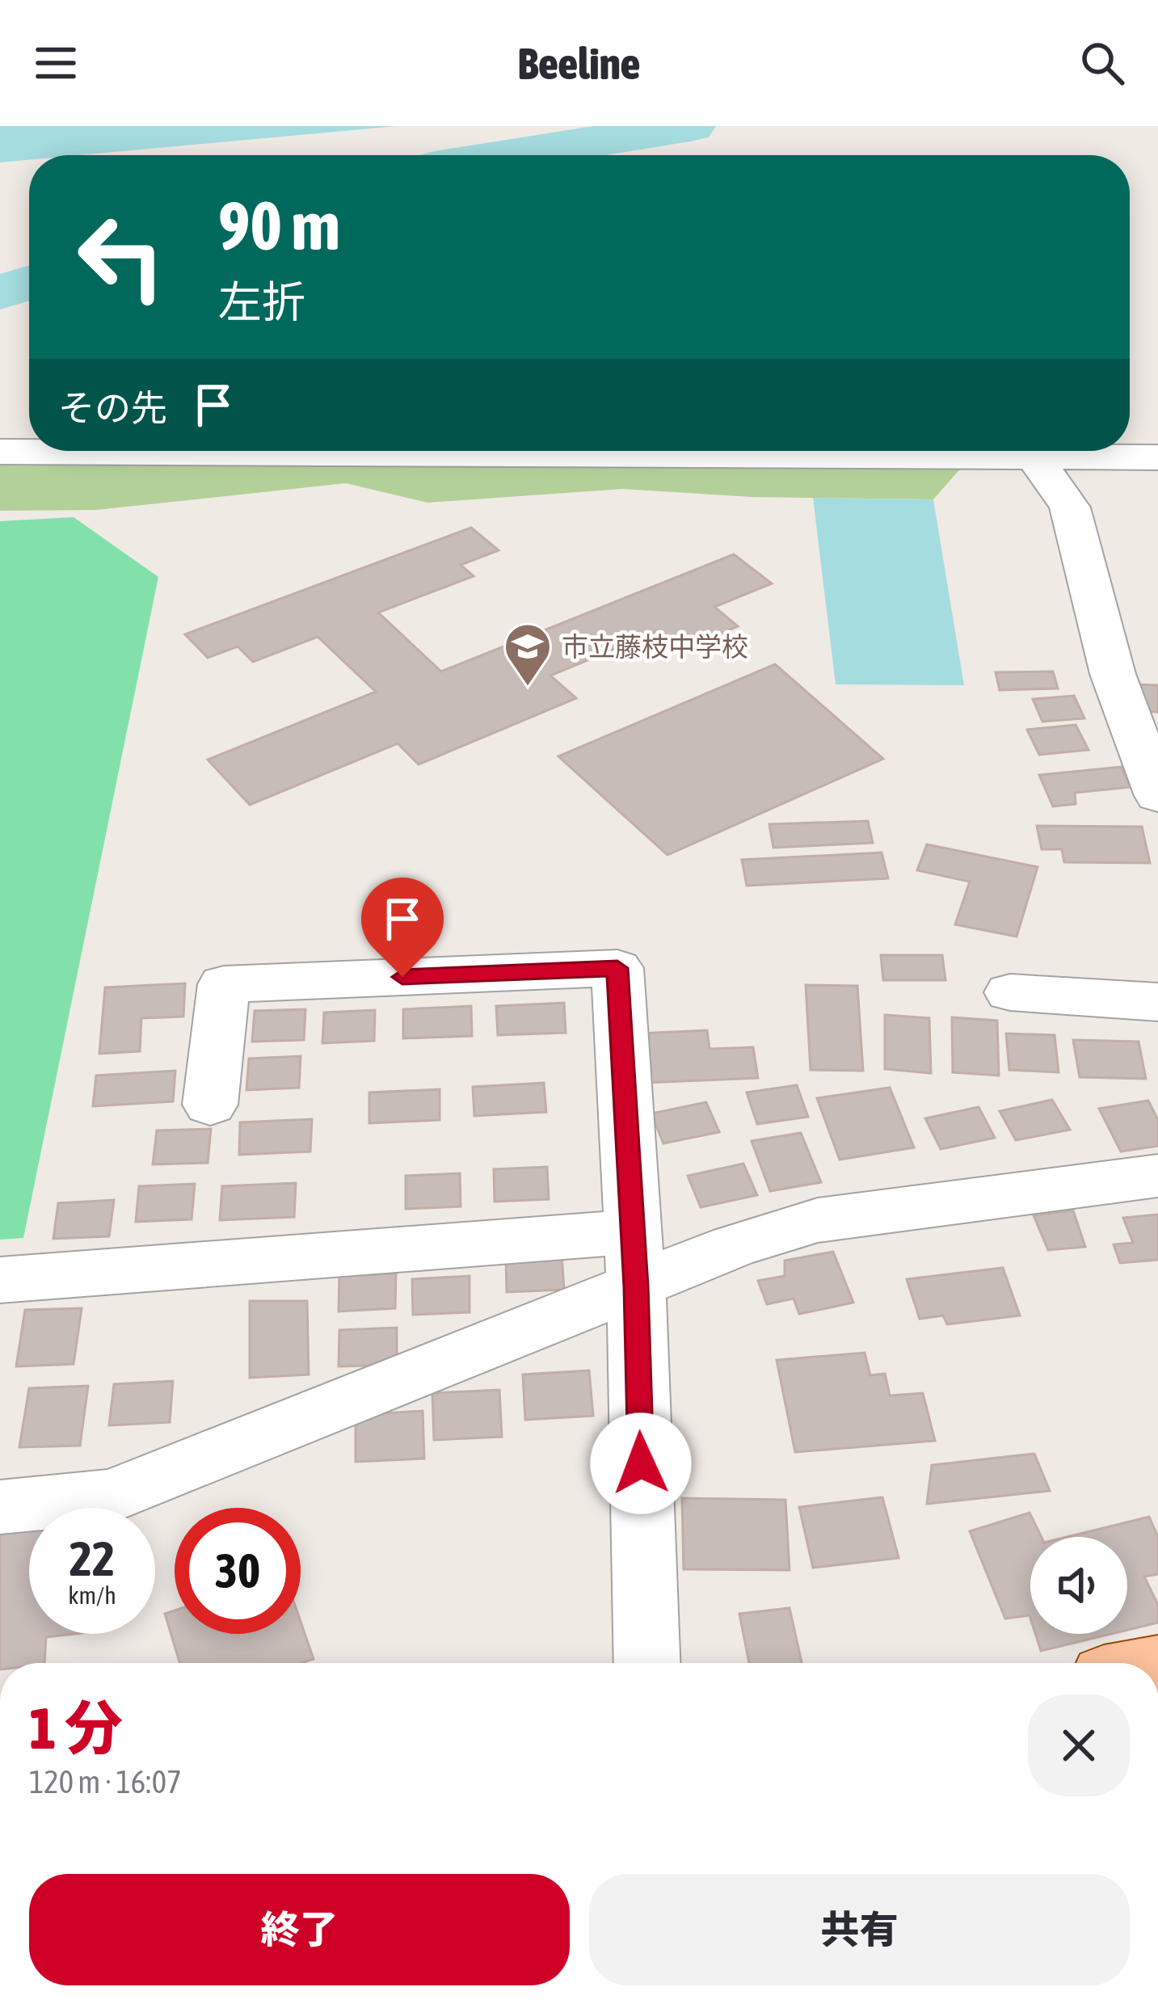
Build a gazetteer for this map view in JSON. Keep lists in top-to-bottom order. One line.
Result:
{"places":{"school or university":["市立藤枝中学校"]},"page":{"header":"Beeline","turn":["90 m","左折"],"then":"その先","speed":"22 km/h","limit":"30","heading":["1 分","120 m · 16:07"],"buttons":["終了","共有"]}}
